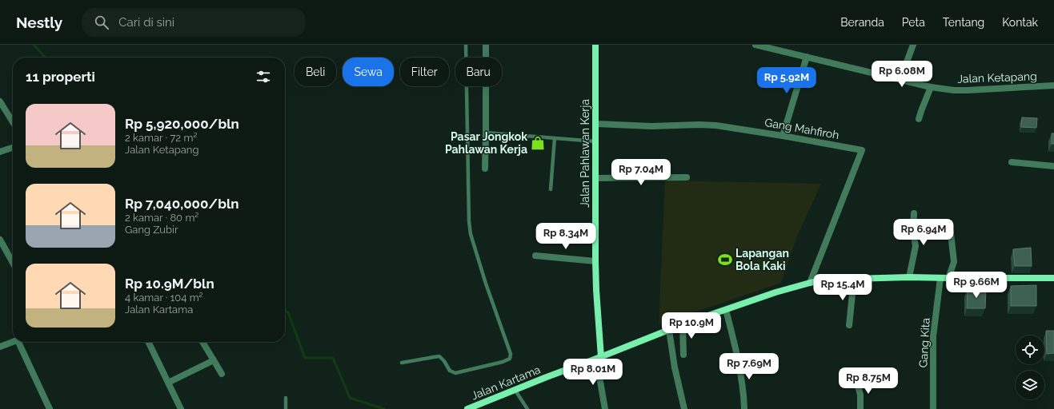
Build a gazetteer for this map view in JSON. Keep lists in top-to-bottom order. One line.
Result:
{"streets":{"main road":["Jalan Pahlawan Kerja","Jalan Kartama"],"street":["Jalan Ketapang","Gang Mahfiroh","Gang Kita"]},"crossings":[["Gang Mahfiroh","Jalan Pahlawan Kerja"],["Gang Mahfiroh","Jalan Kartama"],["Jalan Pahlawan Kerja","Jalan Kartama"],["Gang Kita","Jalan Kartama"]],"places":{"shop":["Pasar Jongkok Pahlawan Kerja"],"sports":["Lapangan Bola Kaki"]},"page":{"header":"Nestly","search":"Cari di sini","nav":["Beranda","Peta","Tentang","Kontak"],"chip":["Beli","Sewa","Filter","Baru"],"heading":"11 properti","price":["Rp 6.08M","Rp 5.92M","Rp 7.04M","Rp 6.94M","Rp 8.34M","Rp 9.66M","Rp 15.4M","Rp 10.9M","Rp 7.69M","Rp 8.01M","Rp 8.75M"],"list":[{"name":"Rp 5,920,000/bln","note":"2 kamar · 72 m² · Jalan Ketapang"},{"name":"Rp 7,040,000/bln","note":"2 kamar · 80 m² · Gang Zubir"},{"name":"Rp 10.9M/bln","note":"4 kamar · 104 m² · Jalan Kartama"}]}}
